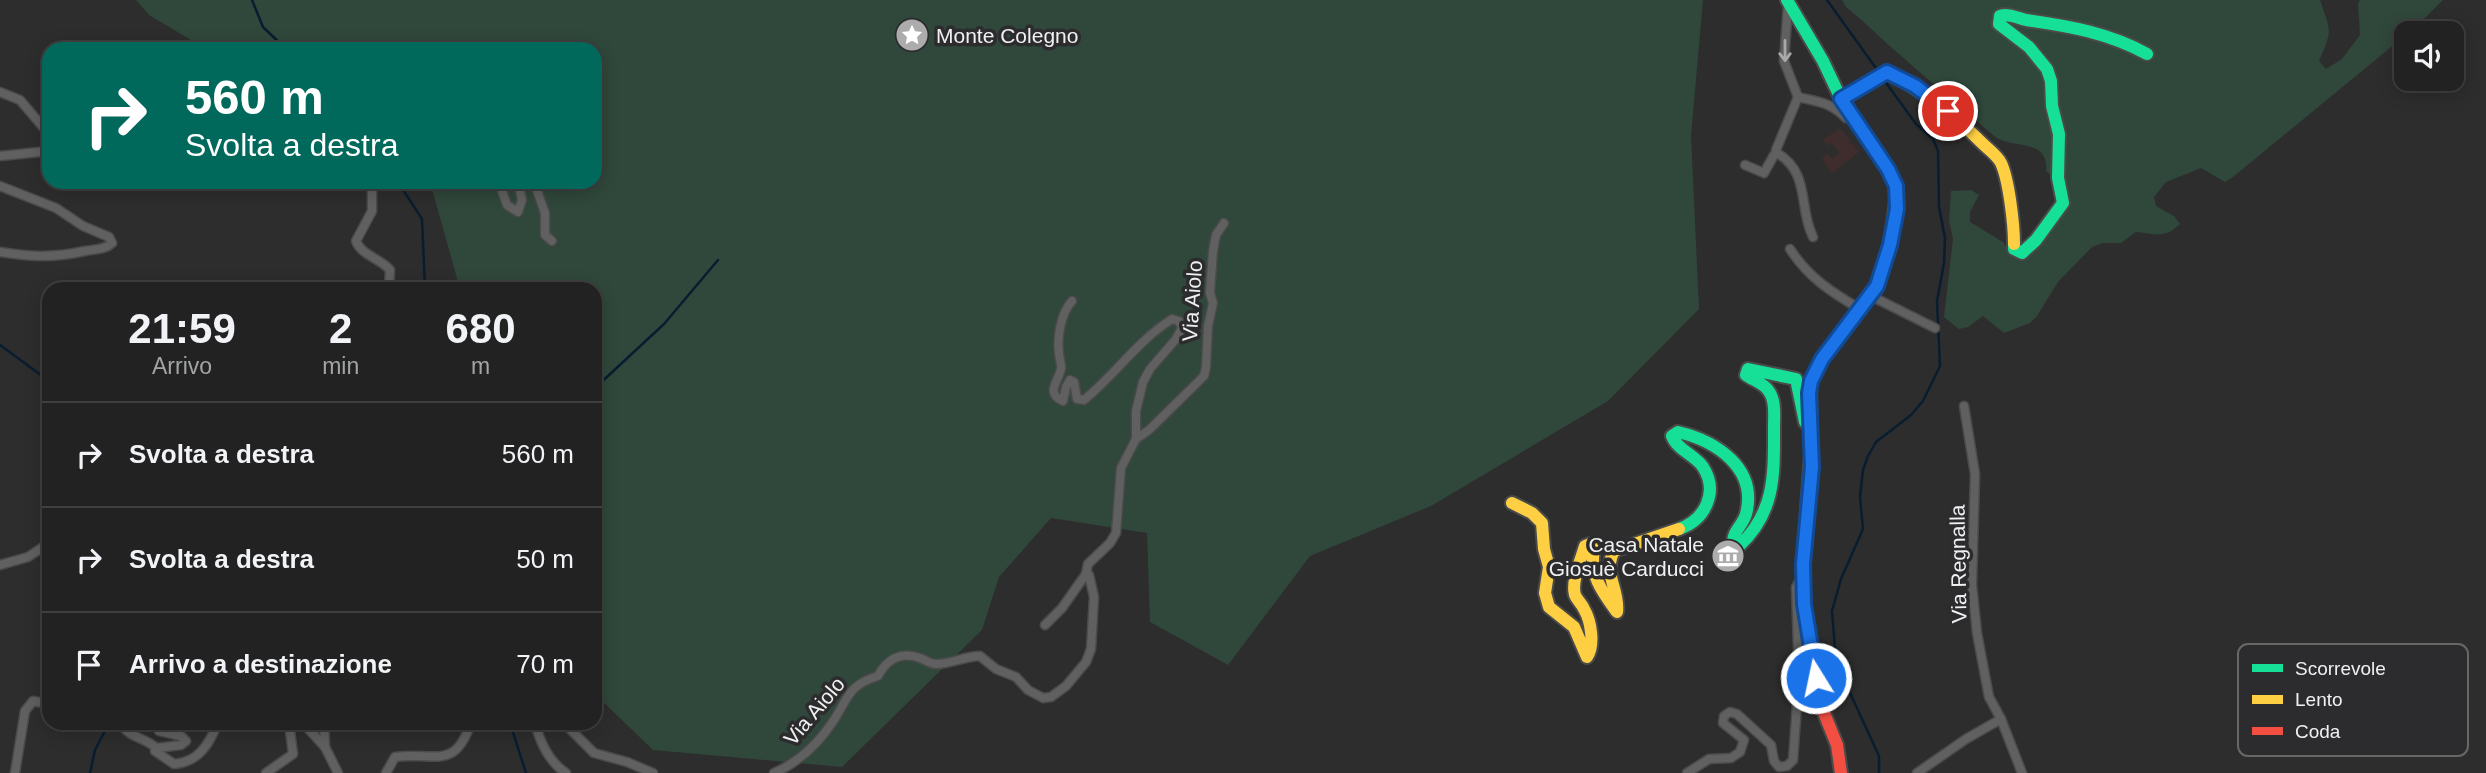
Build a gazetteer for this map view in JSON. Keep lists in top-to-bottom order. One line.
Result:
{"streets":{"street":["Via Aiolo","Via Regnalla"]},"places":{"place":["Monte Colegno"],"museum":["Casa Natale Giosuè Carducci"]},"legend":["Scorrevole","Lento","Coda"],"page":{"turn":["560 m","Svolta a destra"],"eta":["21:59","Arrivo","2","min","680","m"],"list":[{"name":"Svolta a destra","value":"560 m"},{"name":"Svolta a destra","value":"50 m"},{"name":"Arrivo a destinazione","value":"70 m"}]}}
